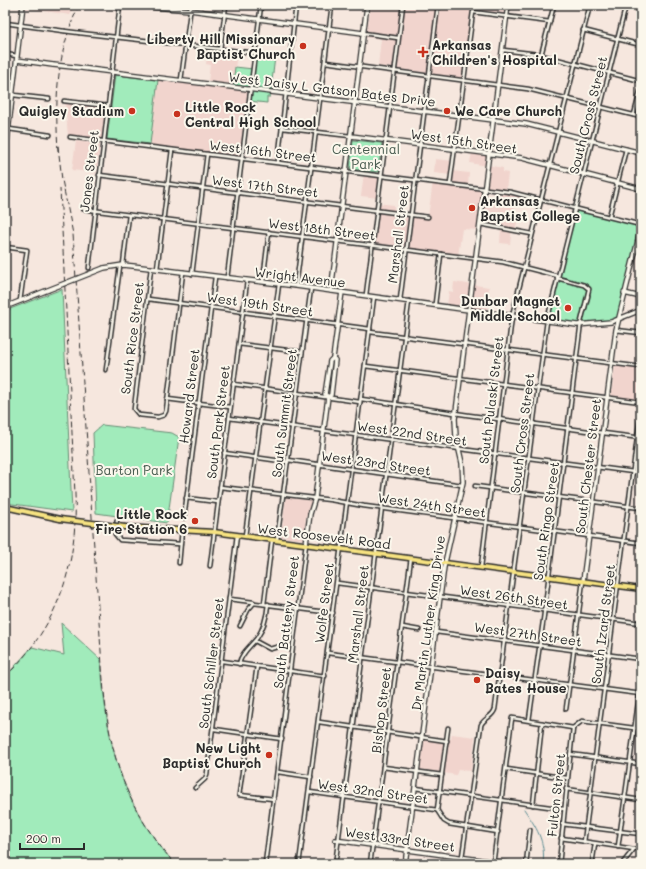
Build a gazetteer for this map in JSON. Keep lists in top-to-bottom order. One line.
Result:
{"streets":{"main road":["West Roosevelt Road"],"street":["West Daisy L Gatson Bates Drive","South Cross Street","West 15th Street","West 16th Street","Jones Street","West 17th Street","West 18th Street","Marshall Street","Wright Avenue","West 19th Street","South Rice Street","Howard Street","South Pulaski Street","South Summit Street","South Park Street","West 22nd Street","West 23rd Street","South Chester Street","West 24th Street","South Ringo Street","West 26th Street","Wolfe Street","South Battery Street","Dr Martin Luther King Drive","South Izard Street","West 27th Street","South Schiller Street","Bishop Street","West 32nd Street","Fulton Street","West 33rd Street"]},"crossings":[["West Daisy L Gatson Bates Drive","South Cross Street"],["West Daisy L Gatson Bates Drive","Jones Street"],["West Daisy L Gatson Bates Drive","Marshall Street"],["West Daisy L Gatson Bates Drive","South Pulaski Street"],["West Daisy L Gatson Bates Drive","Dr Martin Luther King Drive"],["South Cross Street","West 15th Street"],["South Cross Street","West 16th Street"],["South Cross Street","West 18th Street"],["South Cross Street","Wright Avenue"],["South Cross Street","West 19th Street"],["South Cross Street","West 22nd Street"],["South Cross Street","West 24th Street"],["South Cross Street","West Roosevelt Road"],["South Cross Street","West 26th Street"],["South Cross Street","West 27th Street"],["South Cross Street","West 32nd Street"],["South Cross Street","West 33rd Street"],["West 15th Street","Marshall Street"],["West 15th Street","South Pulaski Street"],["West 15th Street","Dr Martin Luther King Drive"],["West 16th Street","Jones Street"],["West 16th Street","Marshall Street"],["West 16th Street","South Rice Street"],["West 16th Street","South Pulaski Street"],["West 16th Street","Dr Martin Luther King Drive"],["Jones Street","West 17th Street"],["Jones Street","West 18th Street"],["West 17th Street","Marshall Street"],["West 17th Street","South Rice Street"],["West 18th Street","Marshall Street"],["West 18th Street","South Rice Street"],["West 18th Street","South Pulaski Street"],["West 18th Street","South Ringo Street"],["West 18th Street","Dr Martin Luther King Drive"],["Marshall Street","Wright Avenue"],["Marshall Street","West 19th Street"],["Marshall Street","West 22nd Street"],["Marshall Street","West 23rd Street"],["Marshall Street","West 24th Street"],["Marshall Street","West Roosevelt Road"],["Marshall Street","West 26th Street"],["Marshall Street","West 32nd Street"],["Marshall Street","West 33rd Street"],["Wright Avenue","South Rice Street"],["Wright Avenue","Howard Street"],["Wright Avenue","South Pulaski Street"],["Wright Avenue","South Summit Street"],["Wright Avenue","South Park Street"],["Wright Avenue","South Chester Street"],["Wright Avenue","South Ringo Street"],["Wright Avenue","Wolfe Street"],["Wright Avenue","Dr Martin Luther King Drive"],["West 19th Street","South Rice Street"],["West 19th Street","Howard Street"],["West 19th Street","South Pulaski Street"],["West 19th Street","South Summit Street"],["West 19th Street","South Park Street"],["West 19th Street","South Chester Street"],["West 19th Street","South Ringo Street"],["West 19th Street","Wolfe Street"],["West 19th Street","South Battery Street"],["West 19th Street","Dr Martin Luther King Drive"],["South Pulaski Street","West 22nd Street"],["South Pulaski Street","West 24th Street"],["South Pulaski Street","West Roosevelt Road"],["South Summit Street","West 22nd Street"],["South Summit Street","West 23rd Street"],["South Summit Street","West 24th Street"],["South Summit Street","West Roosevelt Road"],["South Park Street","West 22nd Street"],["South Park Street","West 23rd Street"],["South Park Street","West 24th Street"],["South Park Street","West Roosevelt Road"],["West 22nd Street","South Chester Street"],["West 22nd Street","South Ringo Street"],["West 22nd Street","Wolfe Street"],["West 22nd Street","South Battery Street"],["West 22nd Street","Dr Martin Luther King Drive"],["West 22nd Street","South Izard Street"],["West 23rd Street","Wolfe Street"],["West 23rd Street","South Battery Street"],["West 23rd Street","Dr Martin Luther King Drive"],["South Chester Street","West 24th Street"],["South Chester Street","West Roosevelt Road"],["South Chester Street","West 26th Street"],["South Chester Street","West 27th Street"],["West 24th Street","South Ringo Street"],["West 24th Street","Wolfe Street"],["West 24th Street","South Battery Street"],["West 24th Street","Dr Martin Luther King Drive"],["West 24th Street","South Izard Street"],["South Ringo Street","West Roosevelt Road"],["South Ringo Street","West 26th Street"],["South Ringo Street","West 27th Street"],["West Roosevelt Road","Wolfe Street"],["West Roosevelt Road","South Battery Street"],["West Roosevelt Road","Dr Martin Luther King Drive"],["West Roosevelt Road","South Izard Street"],["West Roosevelt Road","South Schiller Street"],["West Roosevelt Road","Bishop Street"],["West 26th Street","Wolfe Street"],["West 26th Street","Dr Martin Luther King Drive"],["West 26th Street","South Izard Street"],["West 26th Street","Bishop Street"],["Wolfe Street","West 32nd Street"],["Dr Martin Luther King Drive","West 27th Street"],["Dr Martin Luther King Drive","West 32nd Street"],["Dr Martin Luther King Drive","West 33rd Street"],["South Izard Street","West 27th Street"],["Bishop Street","West 32nd Street"],["Bishop Street","West 33rd Street"]],"parks":["Centennial Park","Barton Park"],"places":{"other":["Liberty Hill Missionary Baptist Church","Quigley Stadium","We Care Church","Little Rock Central High School","Arkansas Baptist College","Dunbar Magnet Middle School","Little Rock Fire Station 6","Daisy Bates House","New Light Baptist Church"],"health":["Arkansas Children's Hospital"]},"scale_bar":"200 m"}
